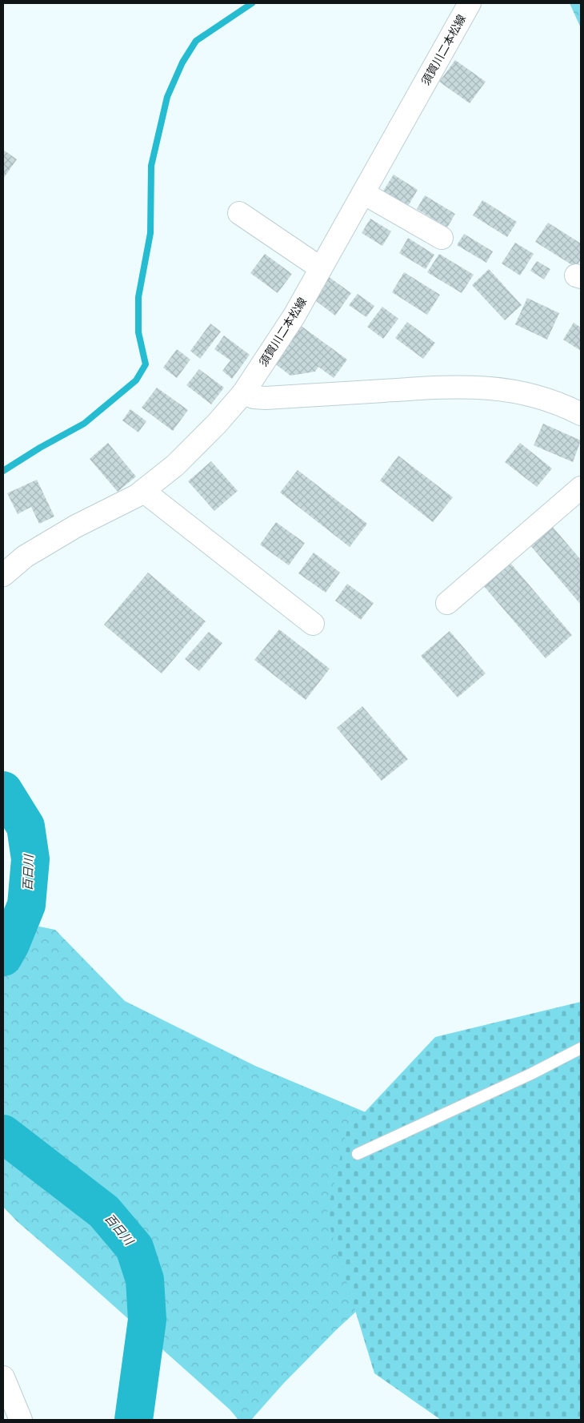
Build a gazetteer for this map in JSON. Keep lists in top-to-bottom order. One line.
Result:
{"streets":{"street":["須賀川二本松線"]},"water":["百日川"]}
